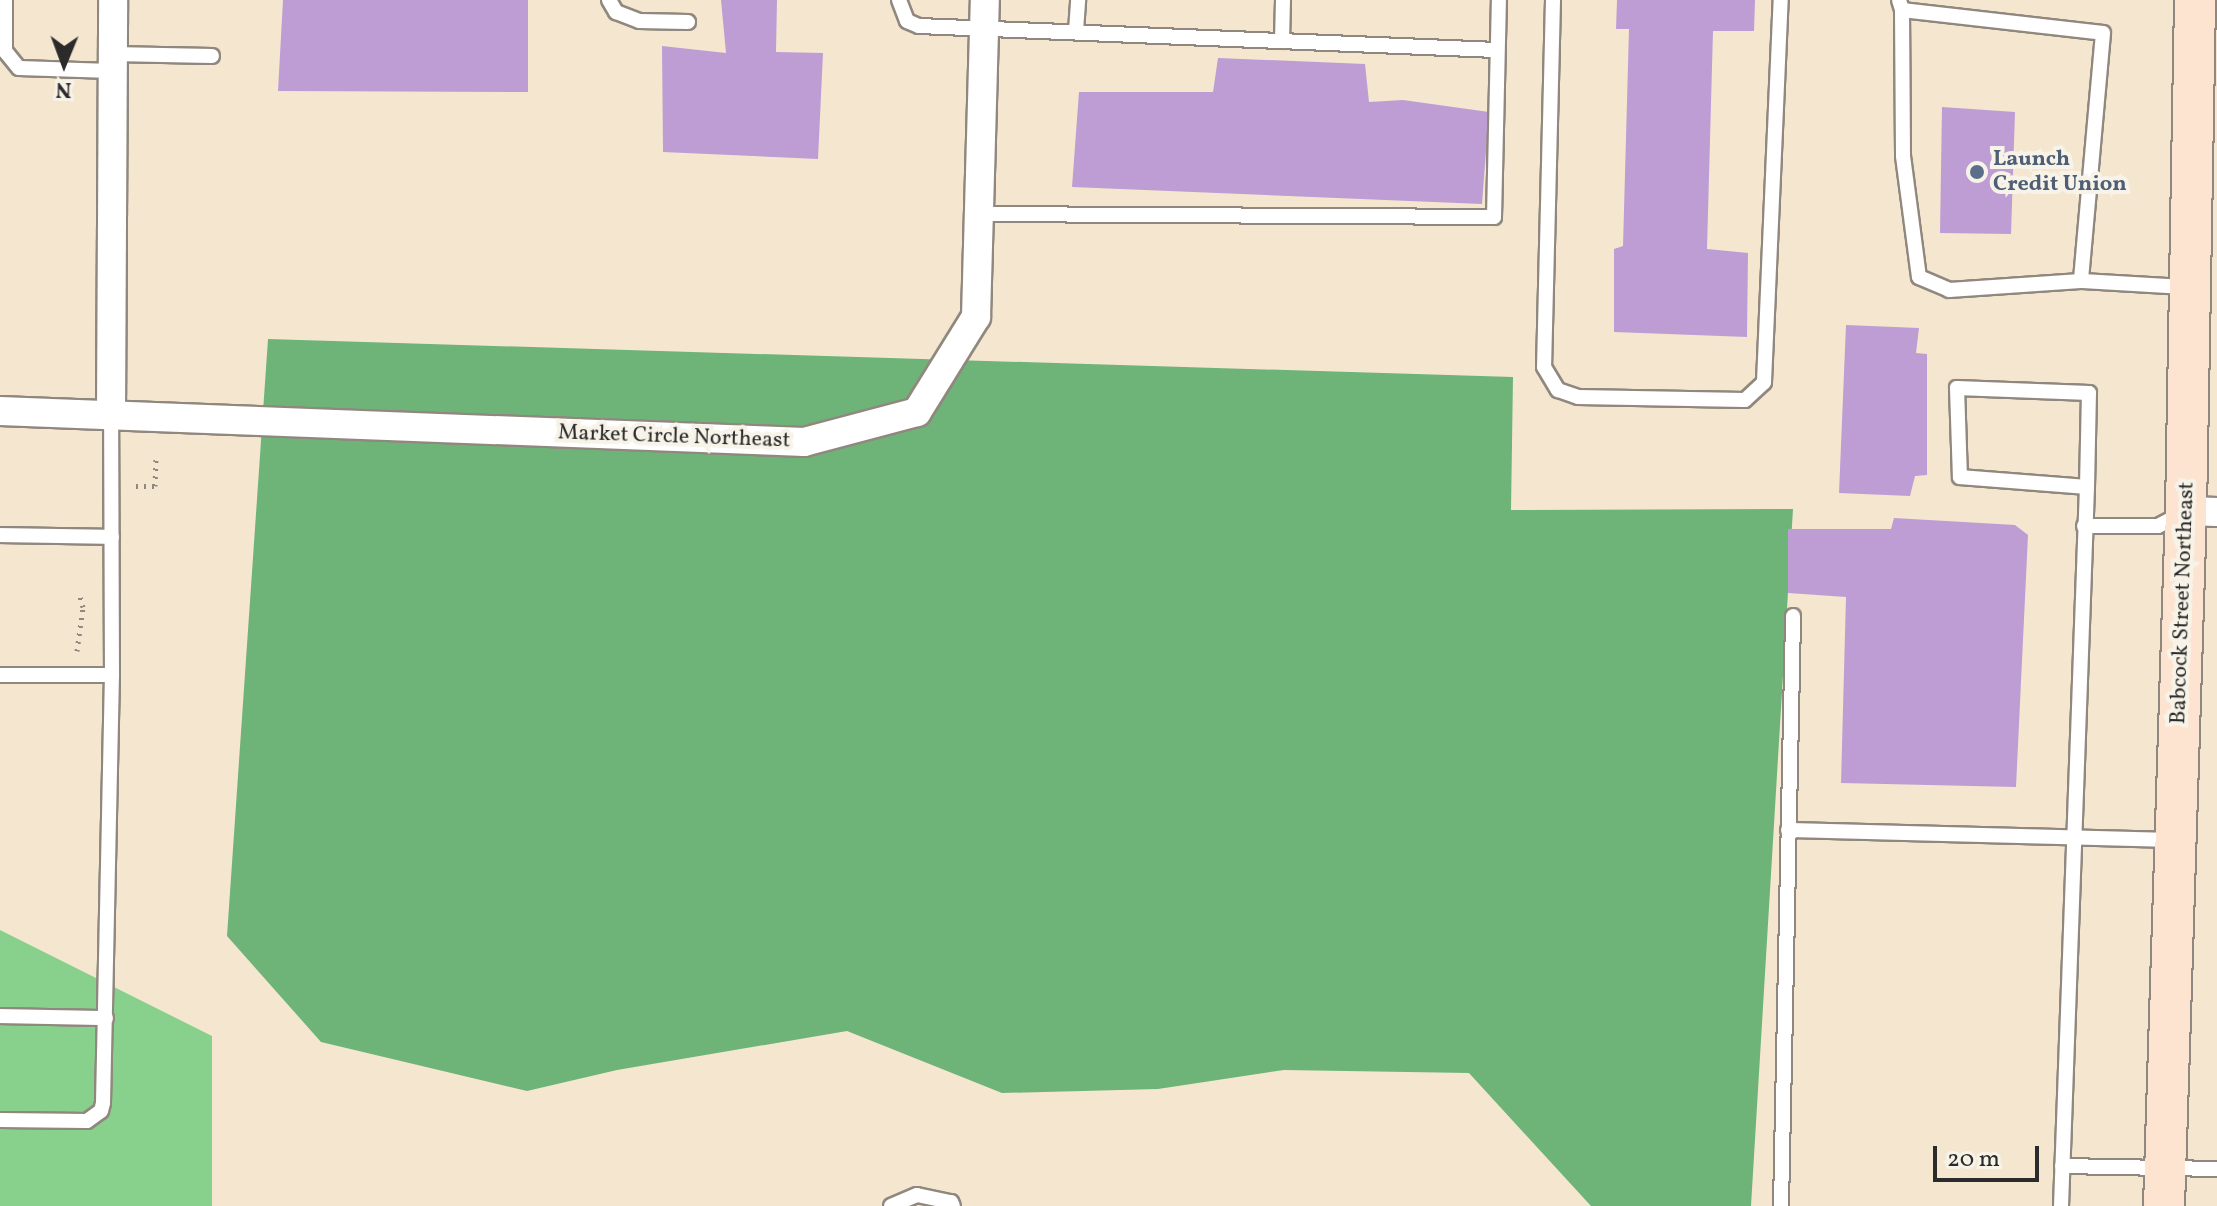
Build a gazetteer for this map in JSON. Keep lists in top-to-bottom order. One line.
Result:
{"streets":{"main road":["Babcock Street Northeast"],"street":["Market Circle Northeast"]},"places":["Launch Credit Union"],"scale_bar":"20 m","north":"bottom"}
